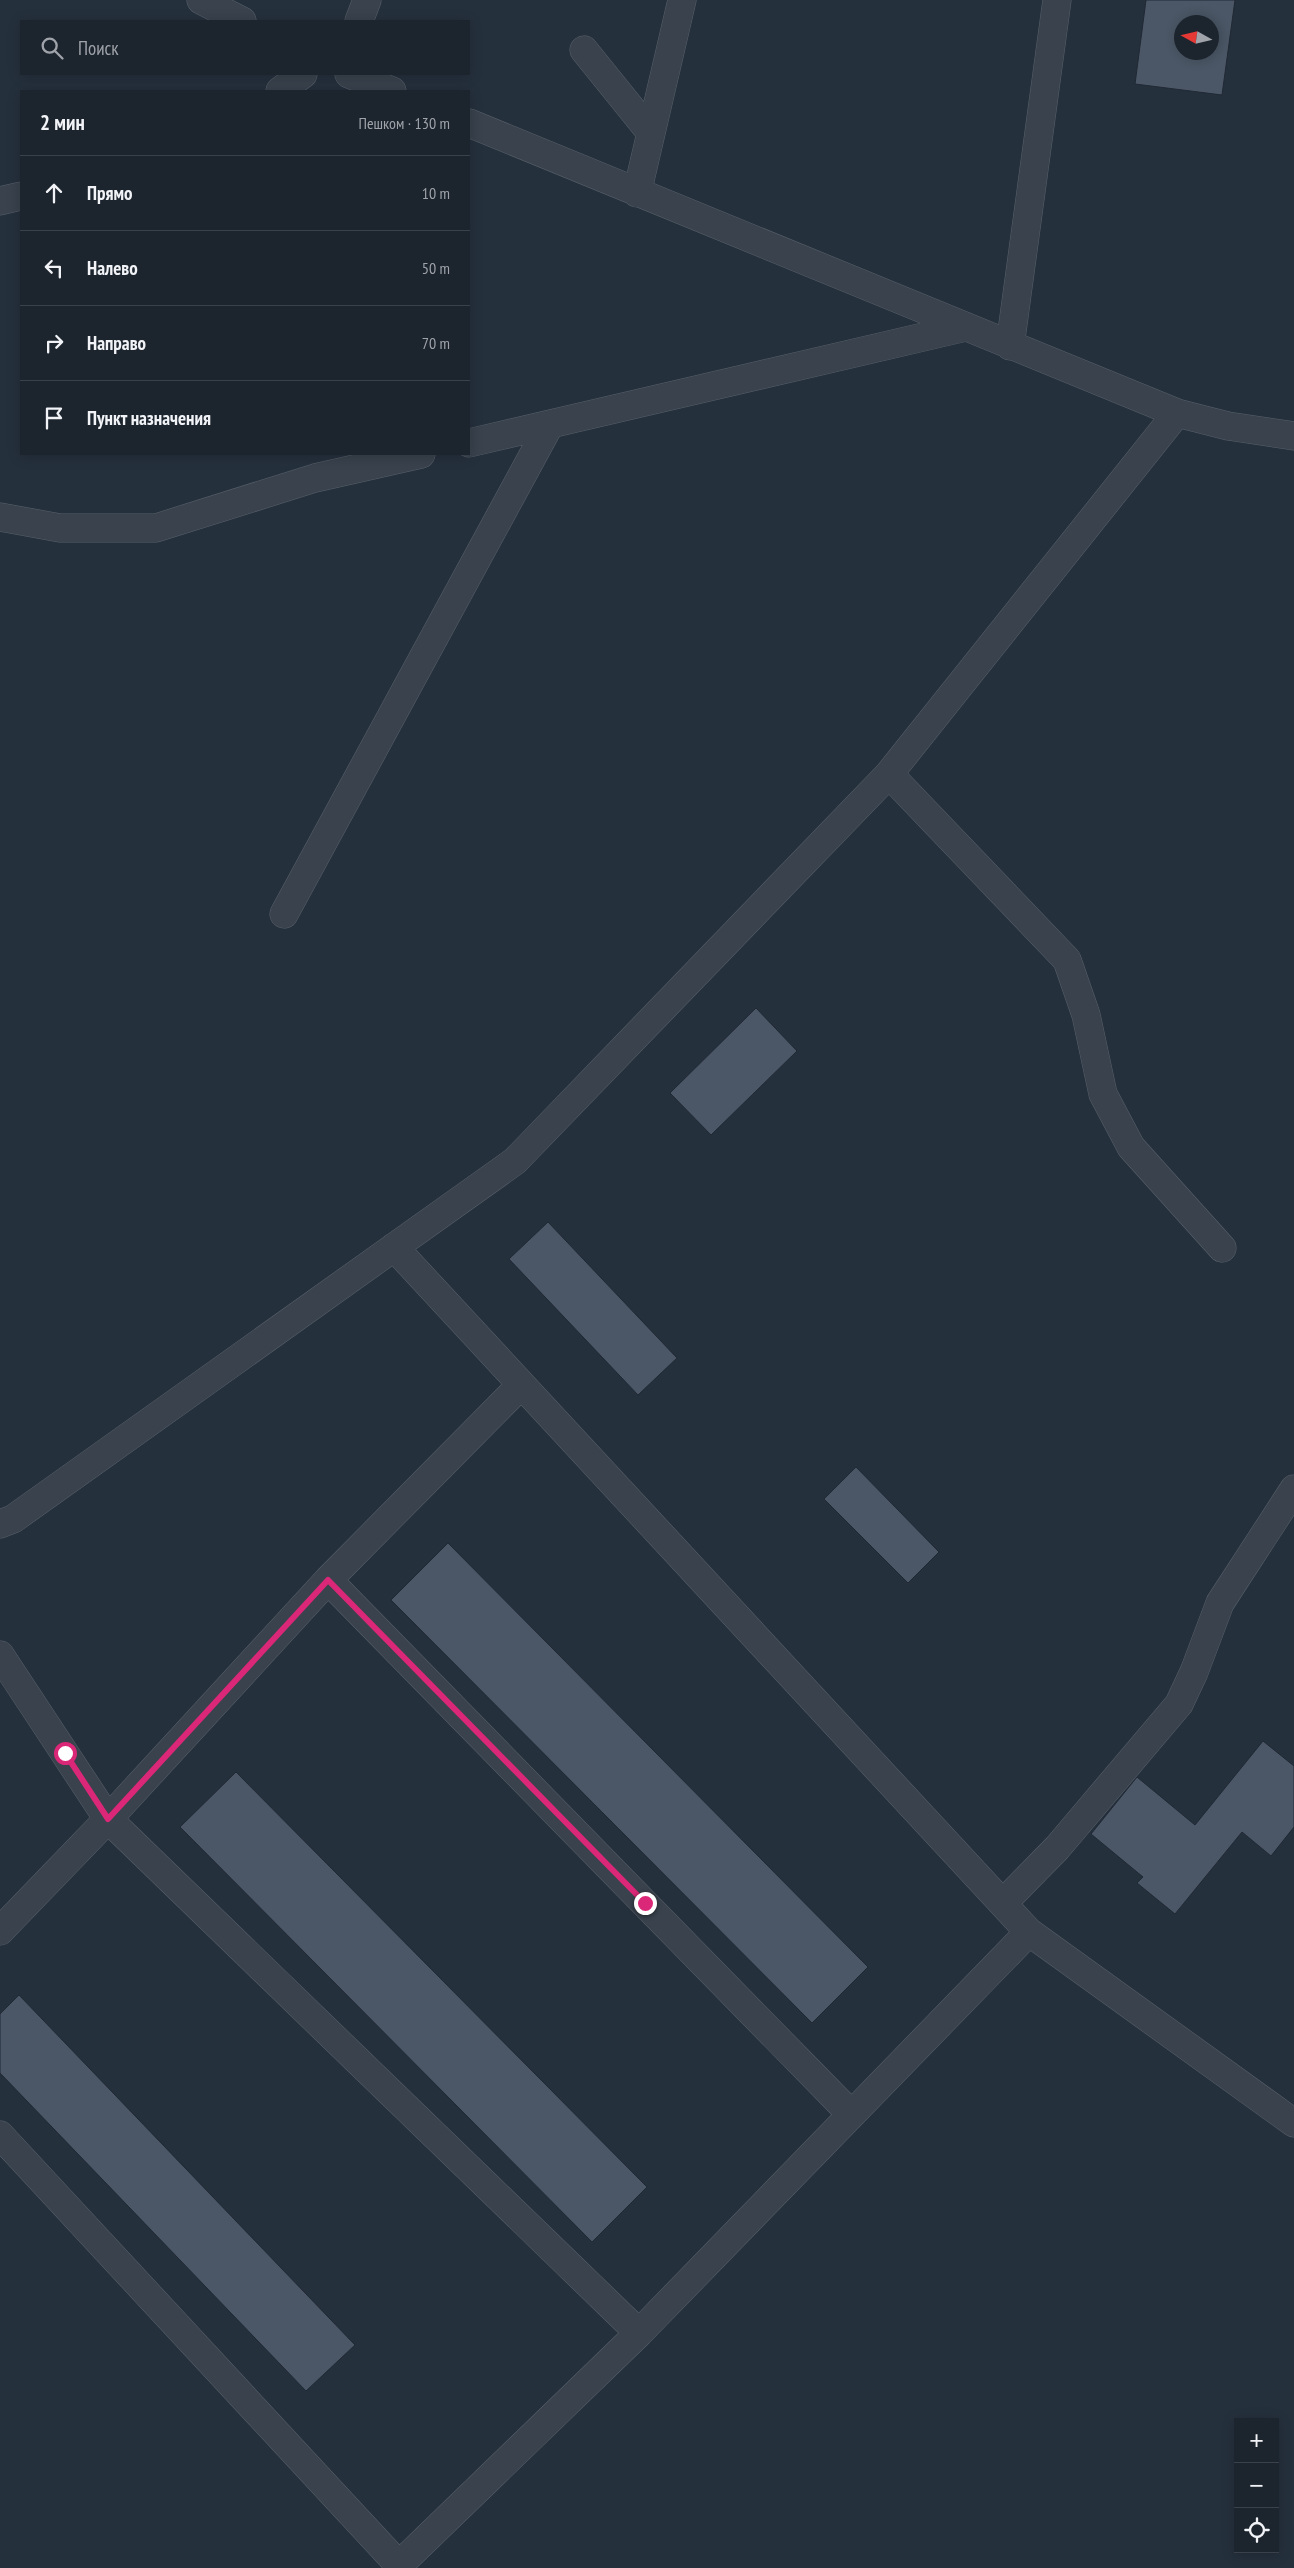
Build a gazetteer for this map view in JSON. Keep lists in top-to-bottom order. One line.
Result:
{"north":"left","page":{"search":"Поиск","heading":["2 мин","Пешком · 130 m"],"list":[["Прямо","10 m"],["Налево","50 m"],["Направо","70 m"],"Пункт назначения"],"map_buttons":["+","−"]}}
